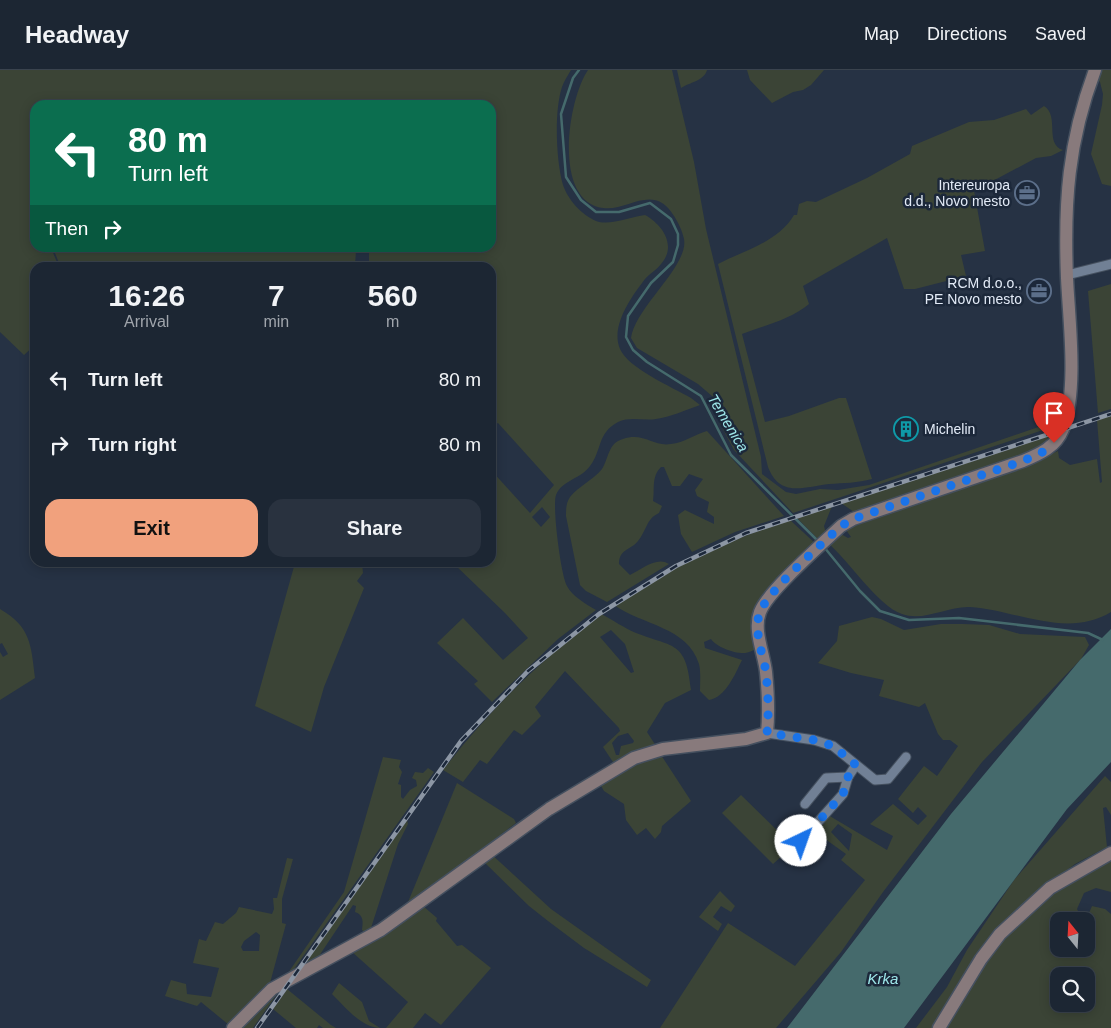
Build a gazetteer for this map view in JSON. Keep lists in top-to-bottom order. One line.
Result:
{"water":["Temenica","Krka"],"places":{"office":["Intereuropa d.d., Novo mesto","RCM d.o.o., PE Novo mesto"],"building":["Michelin"]},"north":"top","page":{"header":"Headway","nav":["Map","Directions","Saved"],"turn":["80 m","Turn left"],"then":"Then","eta":["16:26","Arrival","7","min","560","m"],"list":[{"name":"Turn left","value":"80 m"},{"name":"Turn right","value":"80 m"}],"buttons":["Exit","Share"]}}
